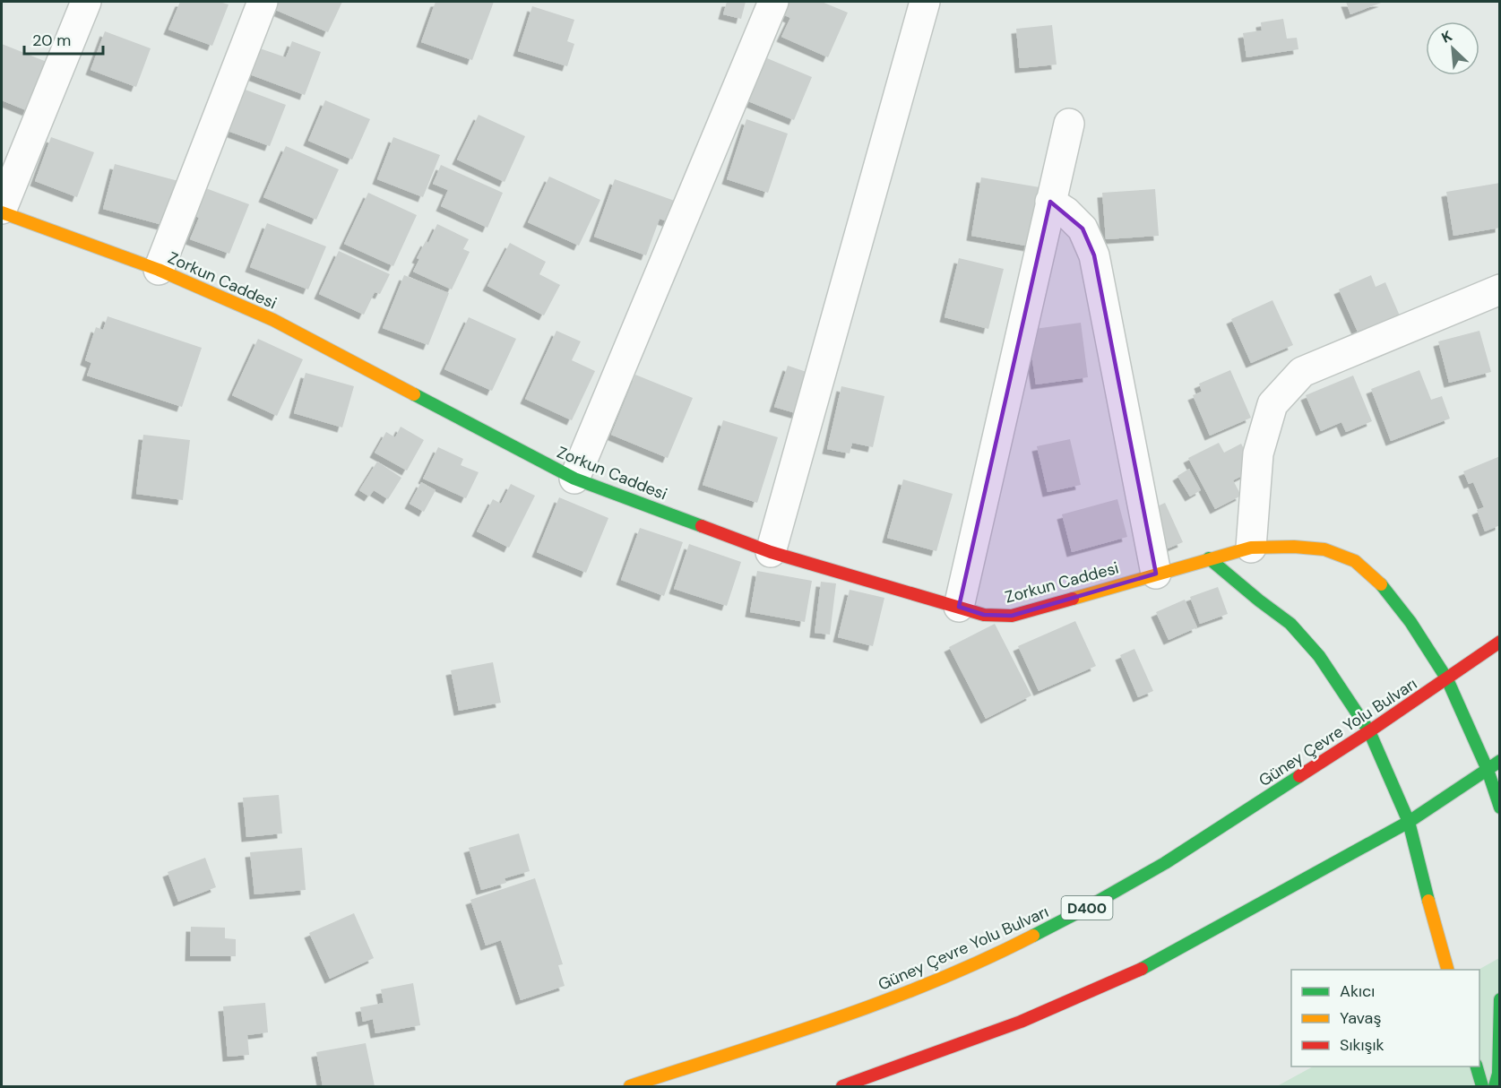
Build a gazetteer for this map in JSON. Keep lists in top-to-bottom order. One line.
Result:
{"streets":{"main road":["Zorkun Caddesi","Güney Çevre Yolu Bulvarı","D400"]},"crossings":[["Zorkun Caddesi","Güney Çevre Yolu Bulvarı"]],"legend":["Akıcı","Yavaş","Sıkışık"],"scale_bar":"20 m","north":"top left"}
